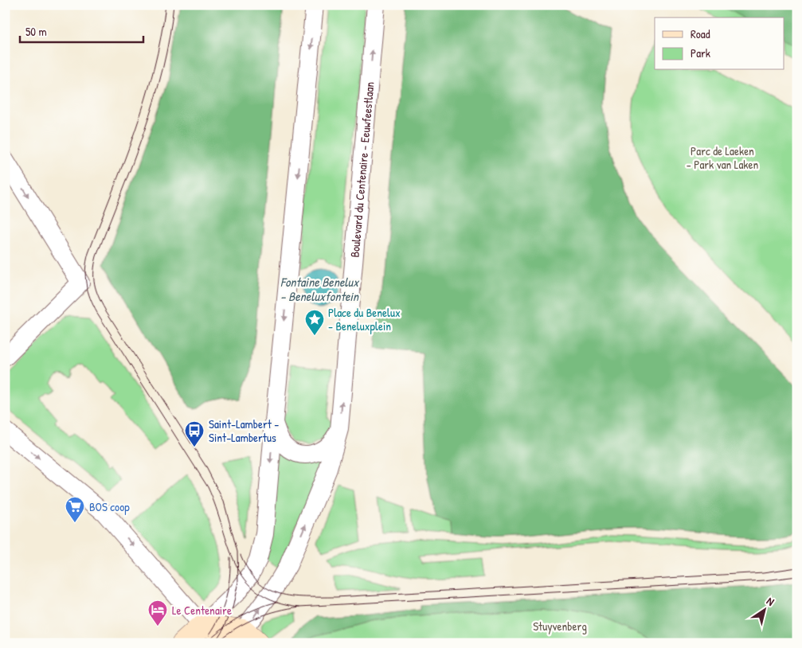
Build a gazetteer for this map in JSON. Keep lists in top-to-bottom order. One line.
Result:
{"streets":{"street":["Boulevard du Centenaire - Eeuwfeestlaan"]},"water":["Fontaine Benelux - Beneluxfontein"],"parks":["Parc de Laeken - Park van Laken","Stuyvenberg"],"places":{"place":["Place du Benelux - Beneluxplein"],"bus stop":["Saint-Lambert - Sint-Lambertus"],"supermarket":["BOS coop"],"hotel":["Le Centenaire"]},"legend":["Road","Park"],"scale_bar":"50 m","north":"top right"}
